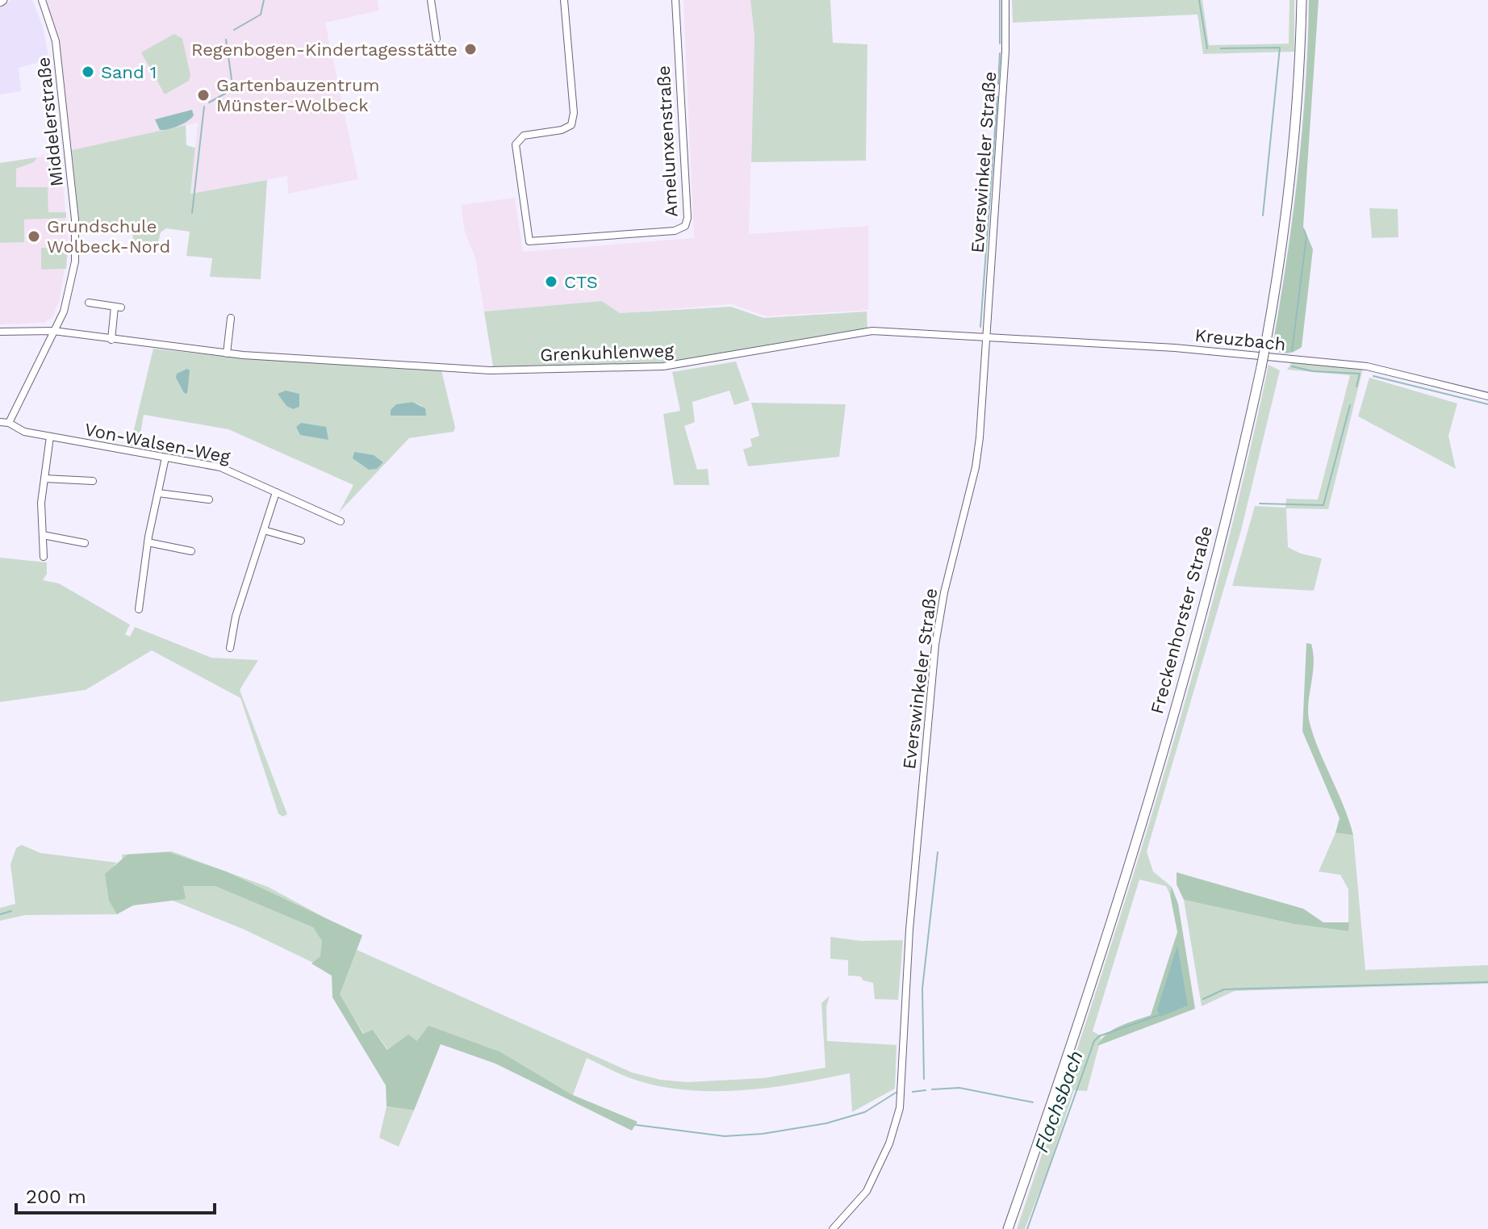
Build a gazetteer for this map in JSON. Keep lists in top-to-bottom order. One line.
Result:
{"streets":{"main road":["Freckenhorster Straße"],"street":["Middelerstraße","Amelunxenstraße","Everswinkeler Straße","Kreuzbach","Grenkuhlenweg","Von-Walsen-Weg"]},"crossings":[["Middelerstraße","Grenkuhlenweg"],["Middelerstraße","Von-Walsen-Weg"],["Everswinkeler Straße","Kreuzbach"],["Everswinkeler Straße","Grenkuhlenweg"],["Kreuzbach","Grenkuhlenweg"]],"water":["Flachsbach"],"places":["Regenbogen-Kindertagesstätte","Sand 1","Gartenbauzentrum Münster-Wolbeck","Grundschule Wolbeck-Nord","CTS"],"scale_bar":"200 m"}
